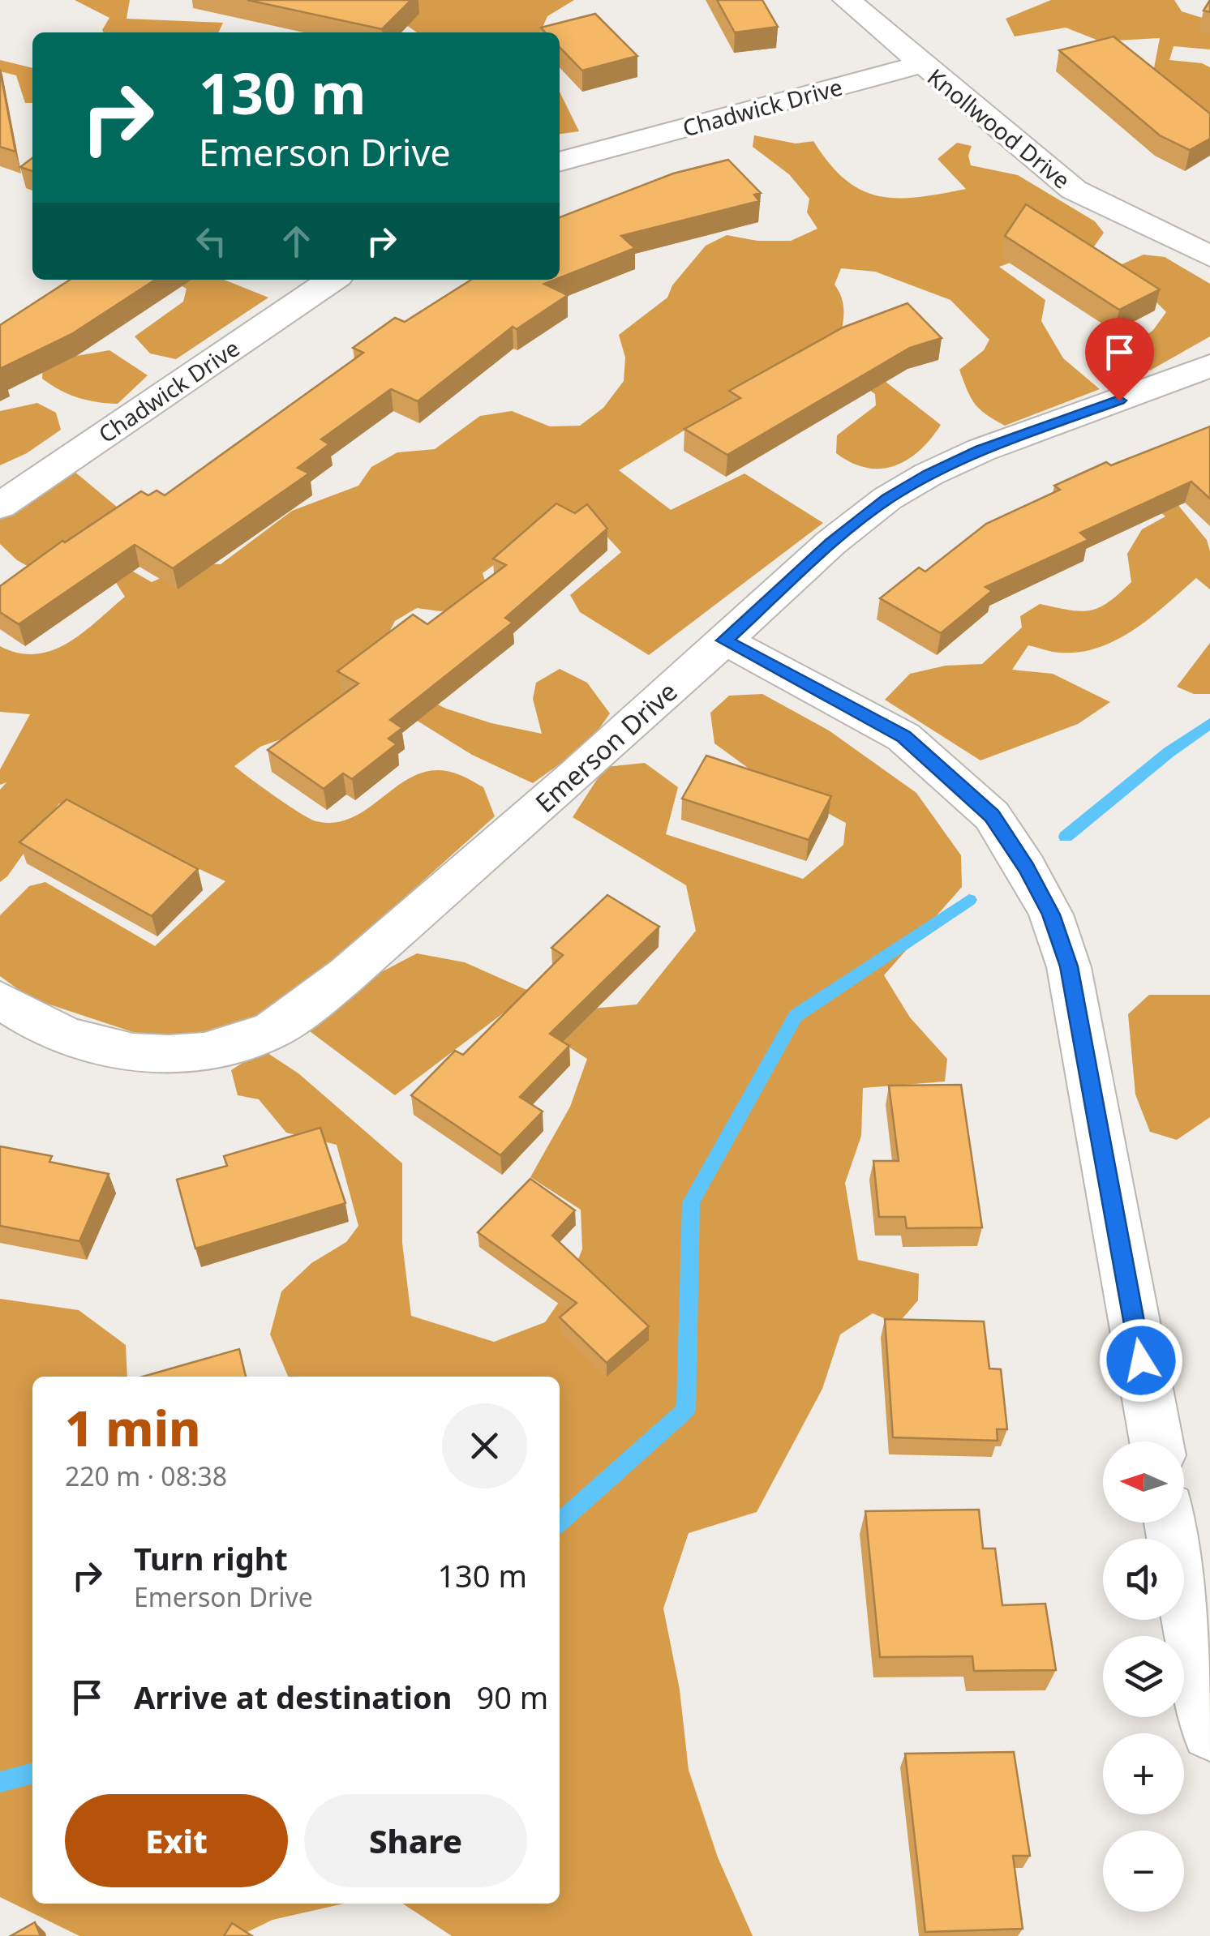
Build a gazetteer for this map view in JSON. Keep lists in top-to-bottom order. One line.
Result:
{"streets":{"street":["Chadwick Drive","Knollwood Drive","Emerson Drive"]},"crossings":[["Chadwick Drive","Knollwood Drive"]],"north":"left","page":{"turn":["130 m","Emerson Drive"],"heading":["1 min","220 m · 08:38"],"map_buttons":["+","−"],"list":[{"name":"Turn right","note":"Emerson Drive","value":"130 m"},{"name":"Arrive at destination","value":"90 m"}],"buttons":["Exit","Share"]}}
